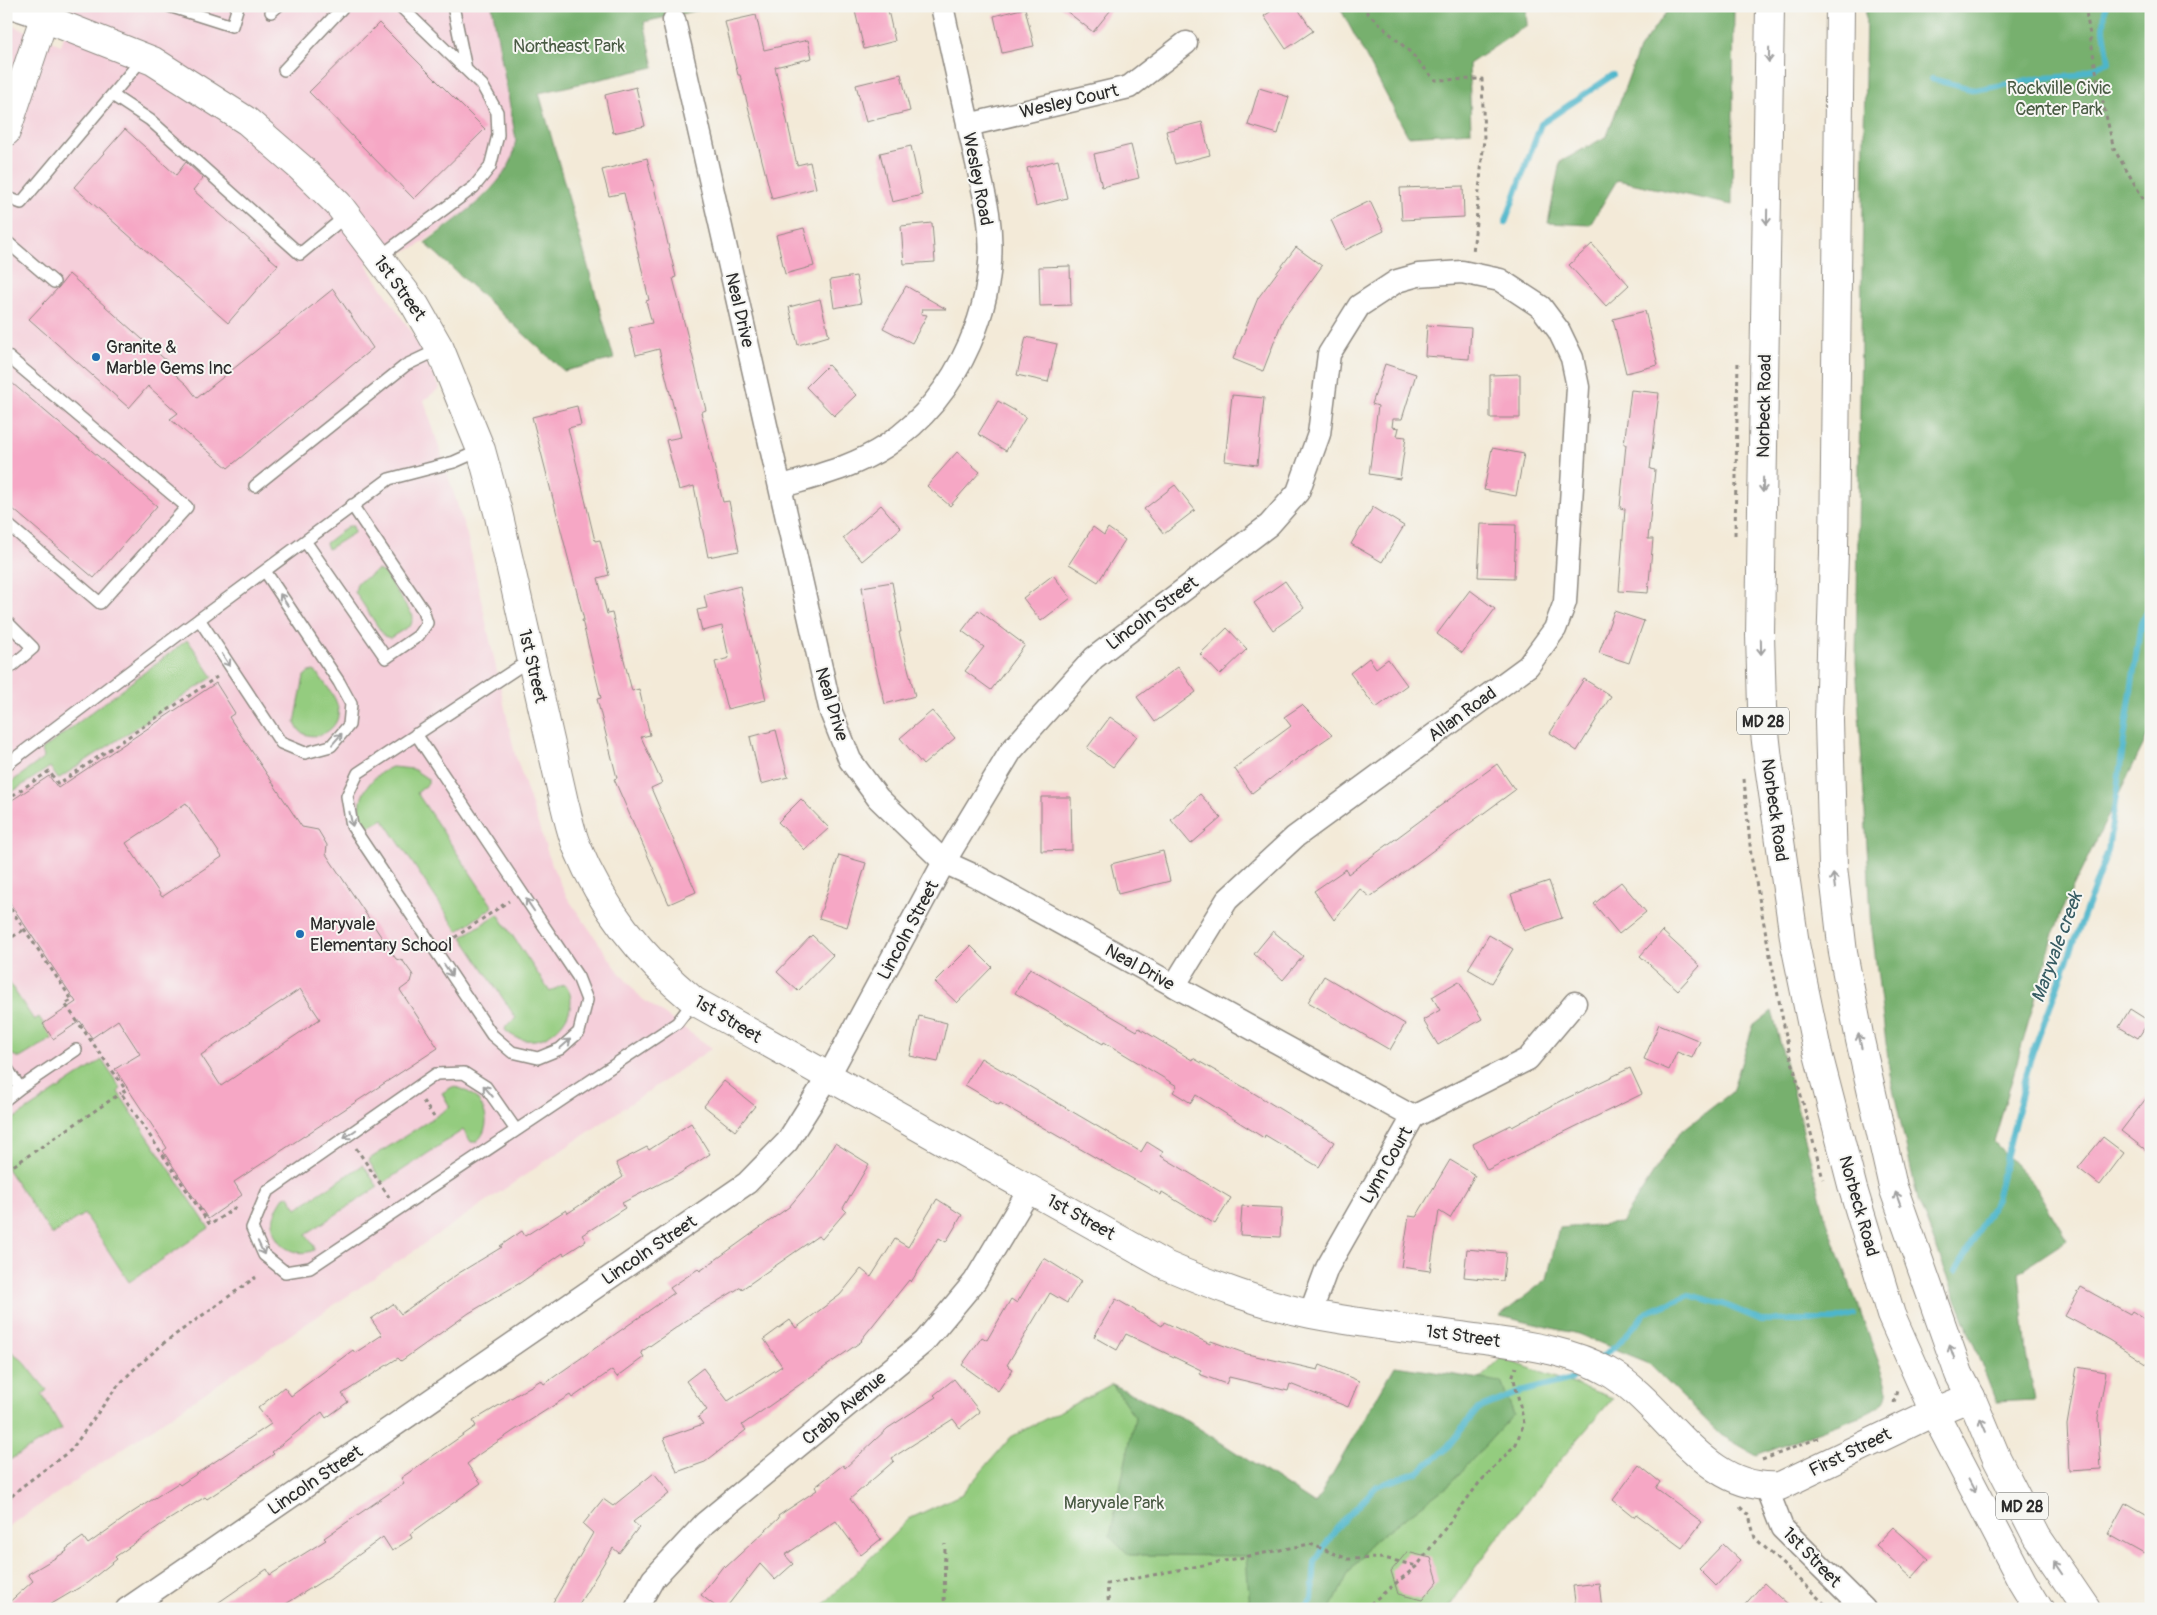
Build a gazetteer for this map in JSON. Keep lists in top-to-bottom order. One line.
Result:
{"streets":{"main road":["1st Street","Norbeck Road","MD 28","First Street"],"street":["Wesley Court","Wesley Road","Neal Drive","Lincoln Street","Allan Road","Lynn Court","Crabb Avenue"]},"crossings":[["Wesley Court","Wesley Road"],["Wesley Road","Neal Drive"],["1st Street","Lincoln Street"],["1st Street","Lynn Court"],["1st Street","Crabb Avenue"],["1st Street","First Street"],["Neal Drive","Lincoln Street"],["Neal Drive","Allan Road"],["Neal Drive","Lynn Court"],["Norbeck Road","MD 28"],["Norbeck Road","First Street"],["Lincoln Street","Allan Road"],["MD 28","First Street"]],"water":["Maryvale creek"],"parks":["Northeast Park","Rockville Civic Center Park","Maryvale Park"],"places":["Granite & Marble Gems Inc","Maryvale Elementary School"]}
